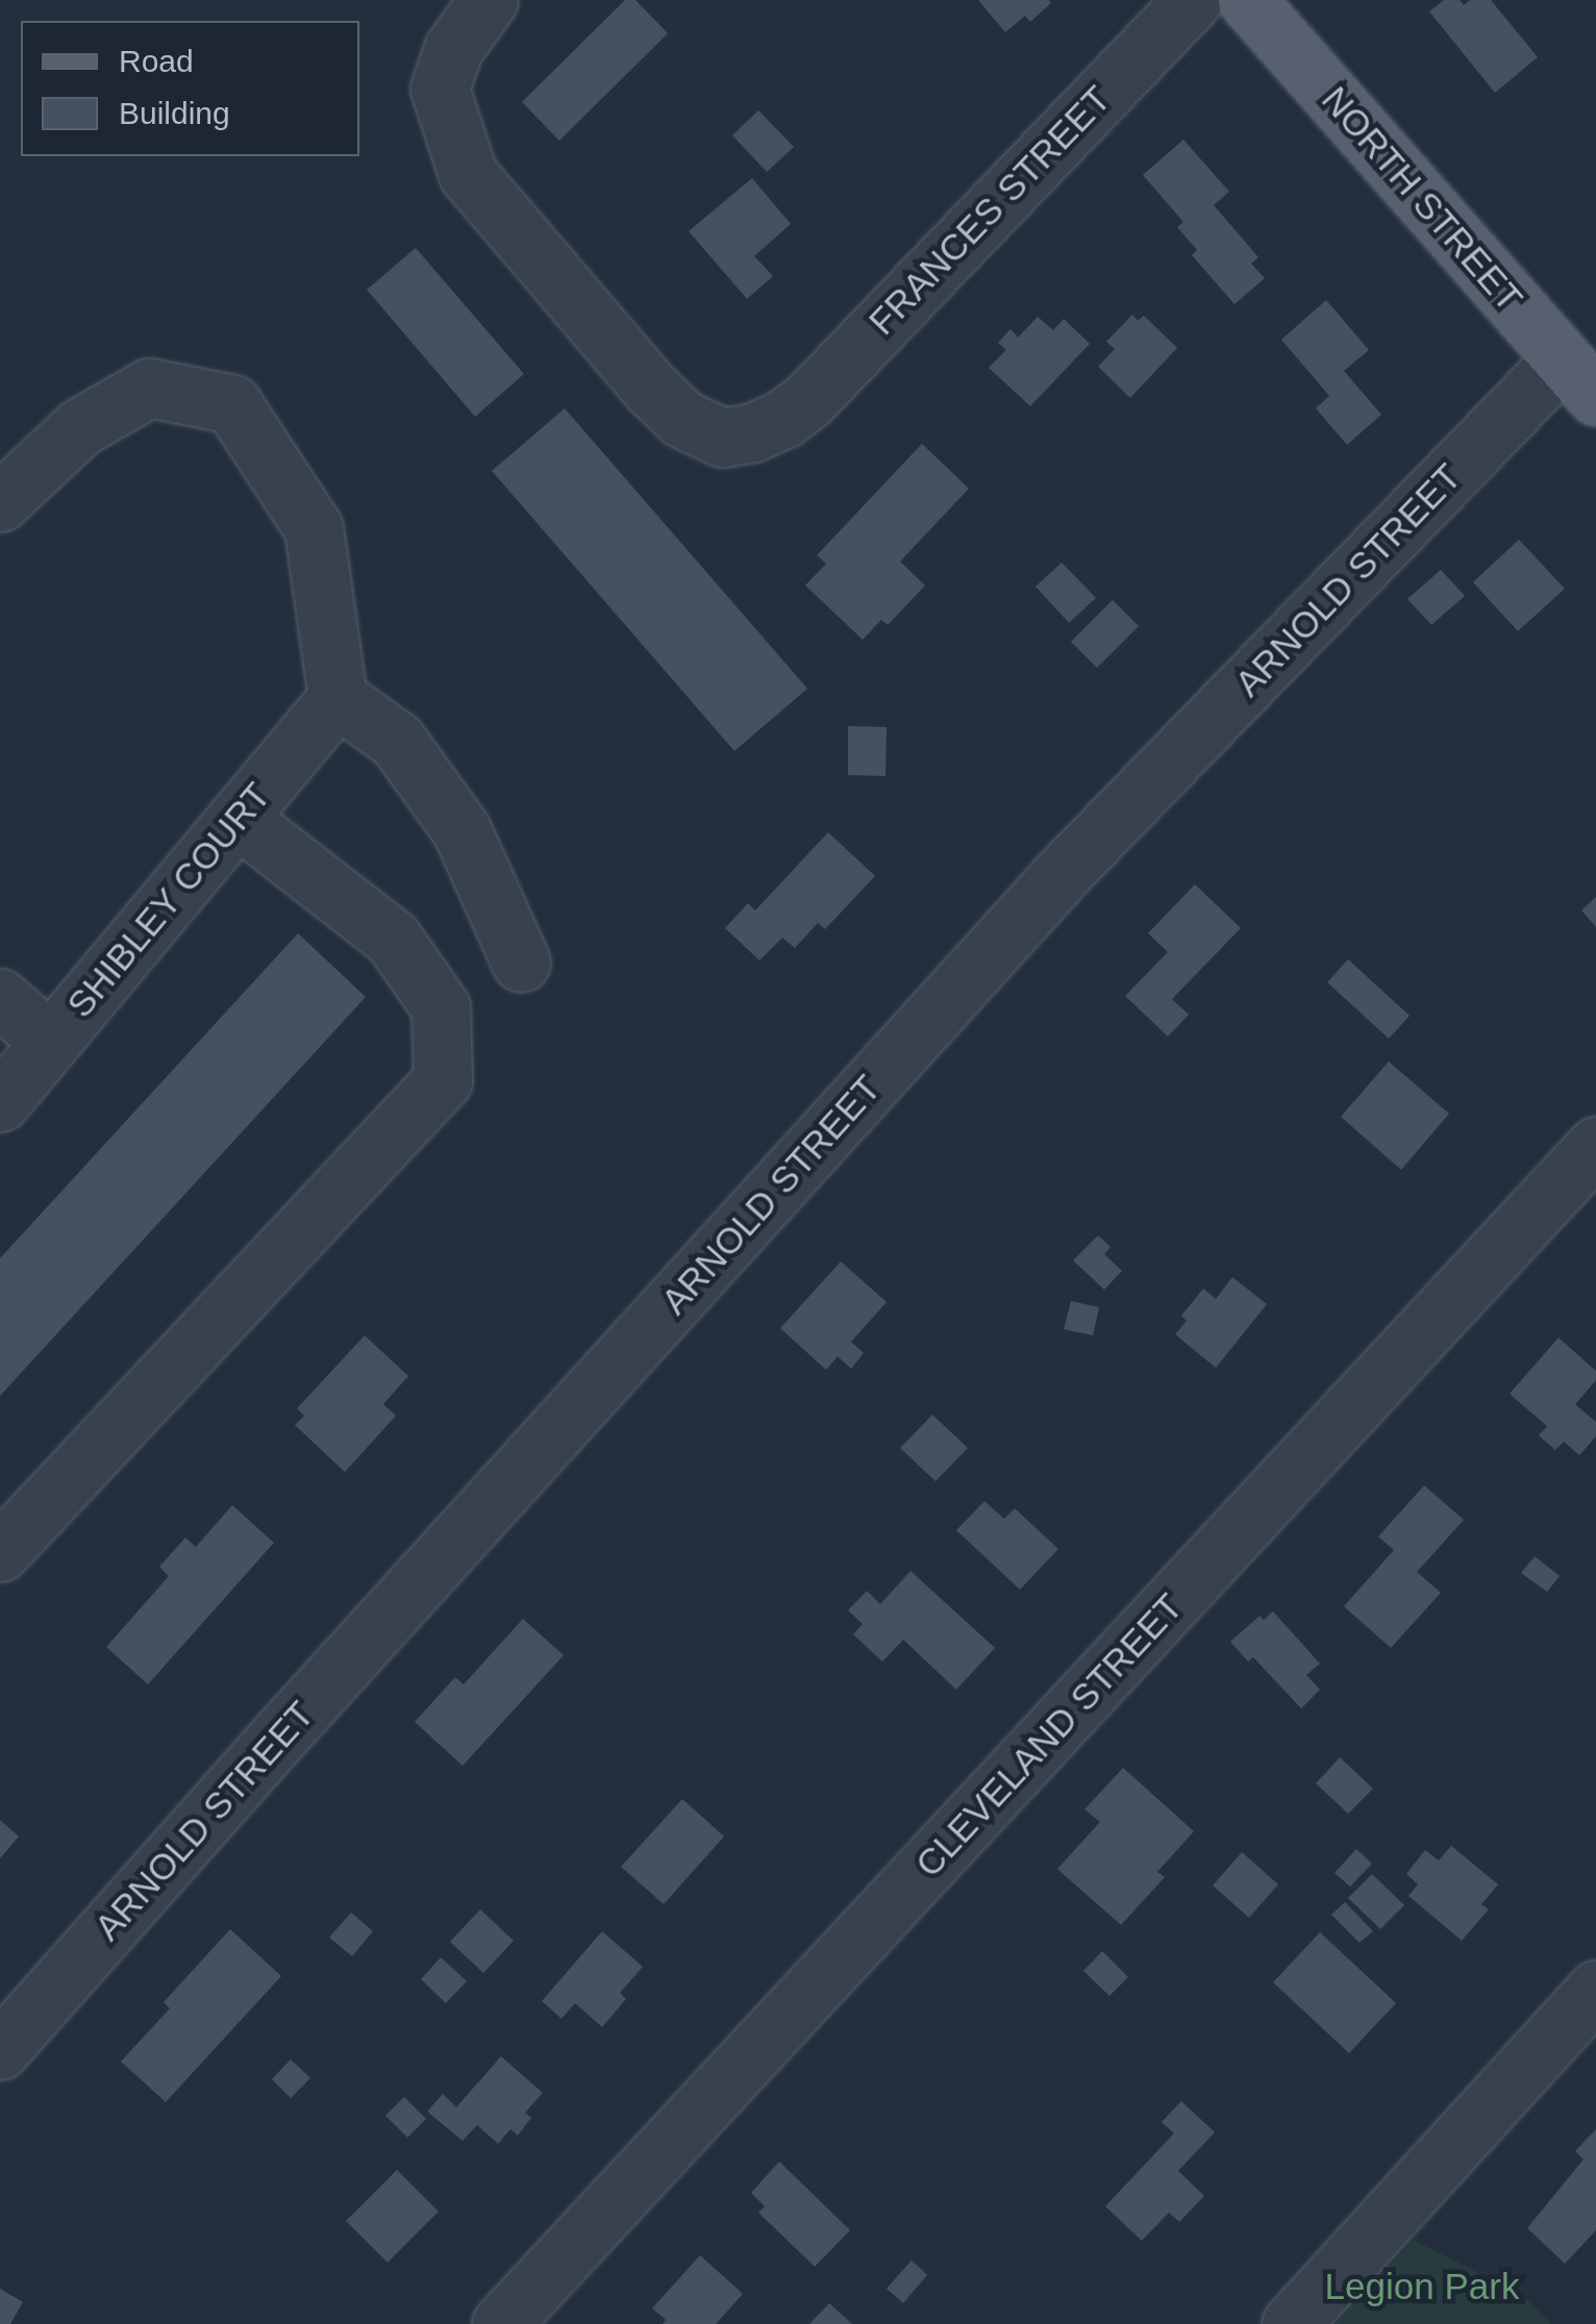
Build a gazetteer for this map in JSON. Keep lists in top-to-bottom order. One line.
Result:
{"streets":{"main road":["NORTH STREET"],"street":["FRANCES STREET","ARNOLD STREET","SHIBLEY COURT","CLEVELAND STREET"]},"crossings":[["NORTH STREET","ARNOLD STREET"]],"parks":["Legion Park"],"legend":["Road","Building"]}
